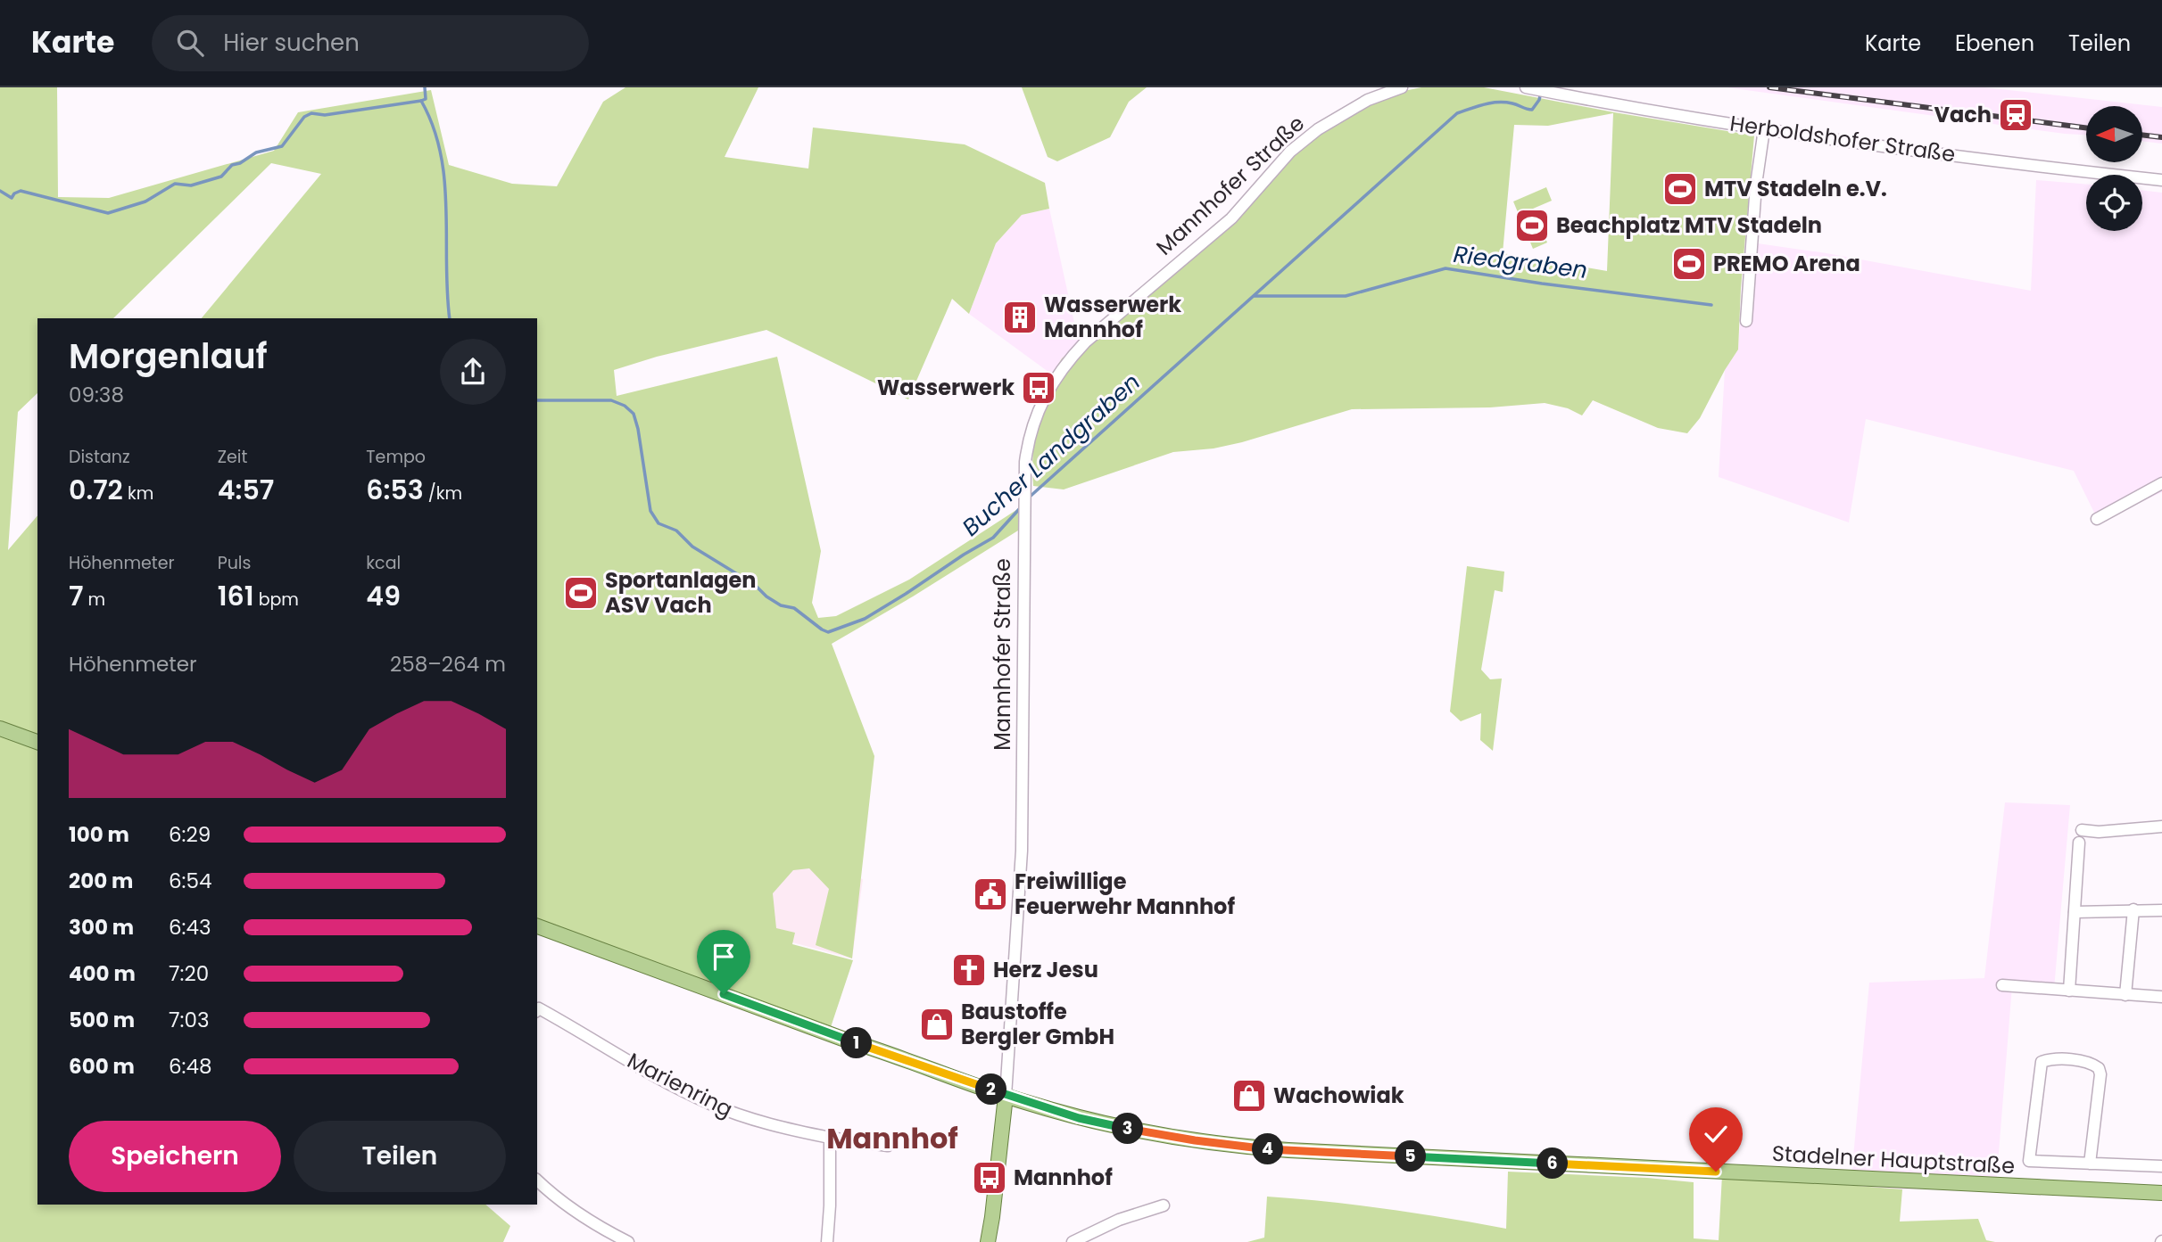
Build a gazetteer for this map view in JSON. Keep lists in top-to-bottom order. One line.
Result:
{"streets":{"main road":["Mannhofer Straße","Stadelner Hauptstraße"],"street":["Herboldshofer Straße","Marienring"]},"crossings":[["Mannhofer Straße","Stadelner Hauptstraße"]],"districts":["Mannhof"],"water":["Riedgraben","Bucher Landgraben"],"places":{"station":["Vach"],"sports":["MTV Stadeln e.V.","Beachplatz MTV Stadeln","PREMO Arena","Sportanlagen ASV Vach"],"building":["Wasserwerk Mannhof"],"bus stop":["Wasserwerk","Mannhof"],"public building":["Freiwillige Feuerwehr Mannhof"],"church":["Herz Jesu"],"shop":["Baustoffe Bergler GmbH","Wachowiak"]},"north":"left","page":{"header":"Karte","search":"Hier suchen","nav":["Karte","Ebenen","Teilen"],"heading":["Morgenlauf","09:38"],"stats":[["Distanz","0.72 km"],["Zeit","4:57"],["Tempo","6:53 /km"],["Höhenmeter","7 m"],["Puls","161 bpm"],["kcal","49"]],"chart":["Höhenmeter","258–264 m"],"list":[{"name":"100 m","note":"6:29"},{"name":"200 m","note":"6:54"},{"name":"300 m","note":"6:43"},{"name":"400 m","note":"7:20"},{"name":"500 m","note":"7:03"},{"name":"600 m","note":"6:48"}],"pins":["1","2","3","4","5","6"],"buttons":["Speichern","Teilen"]}}
